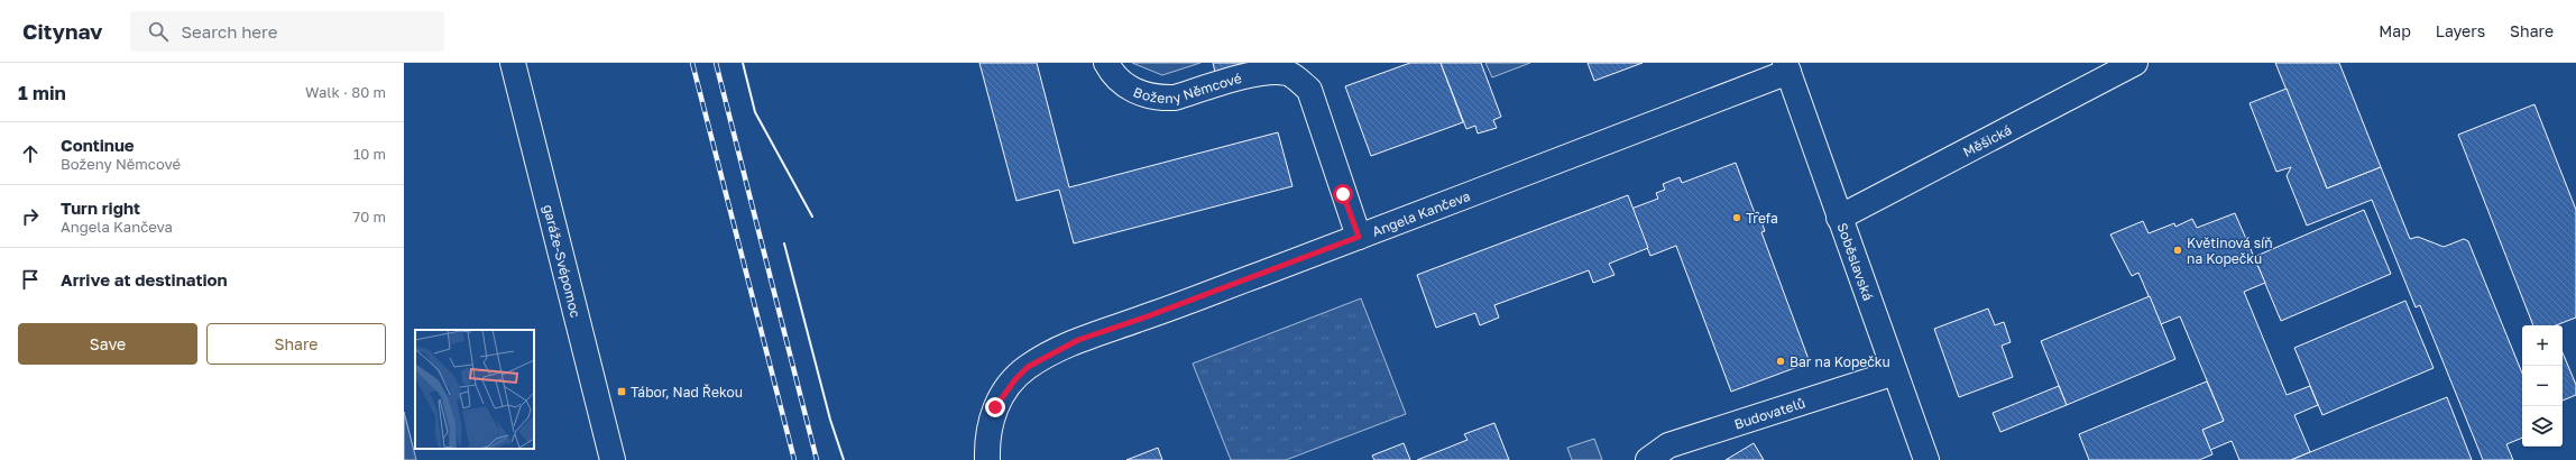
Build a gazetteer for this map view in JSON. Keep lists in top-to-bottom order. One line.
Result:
{"streets":{"street":["Boženy Němcové","Měšická","Angela Kančeva","garáže-Svépomoc","Soběslavská","Budovatelů"]},"crossings":[["Boženy Němcové","Angela Kančeva"],["Měšická","Soběslavská"],["Angela Kančeva","Soběslavská"],["Soběslavská","Budovatelů"]],"places":{"other":["Trefa","Květinová síň na Kopečku","Bar na Kopečku"],"transit":["Tábor, Nad Řekou"]},"page":{"header":"Citynav","search":"Search here","nav":["Map","Layers","Share"],"heading":["1 min","Walk · 80 m"],"list":[["Continue","Boženy Němcové","10 m"],["Turn right","Angela Kančeva","70 m"],"Arrive at destination"],"buttons":["Save","Share"],"map_buttons":["+","−"]}}
